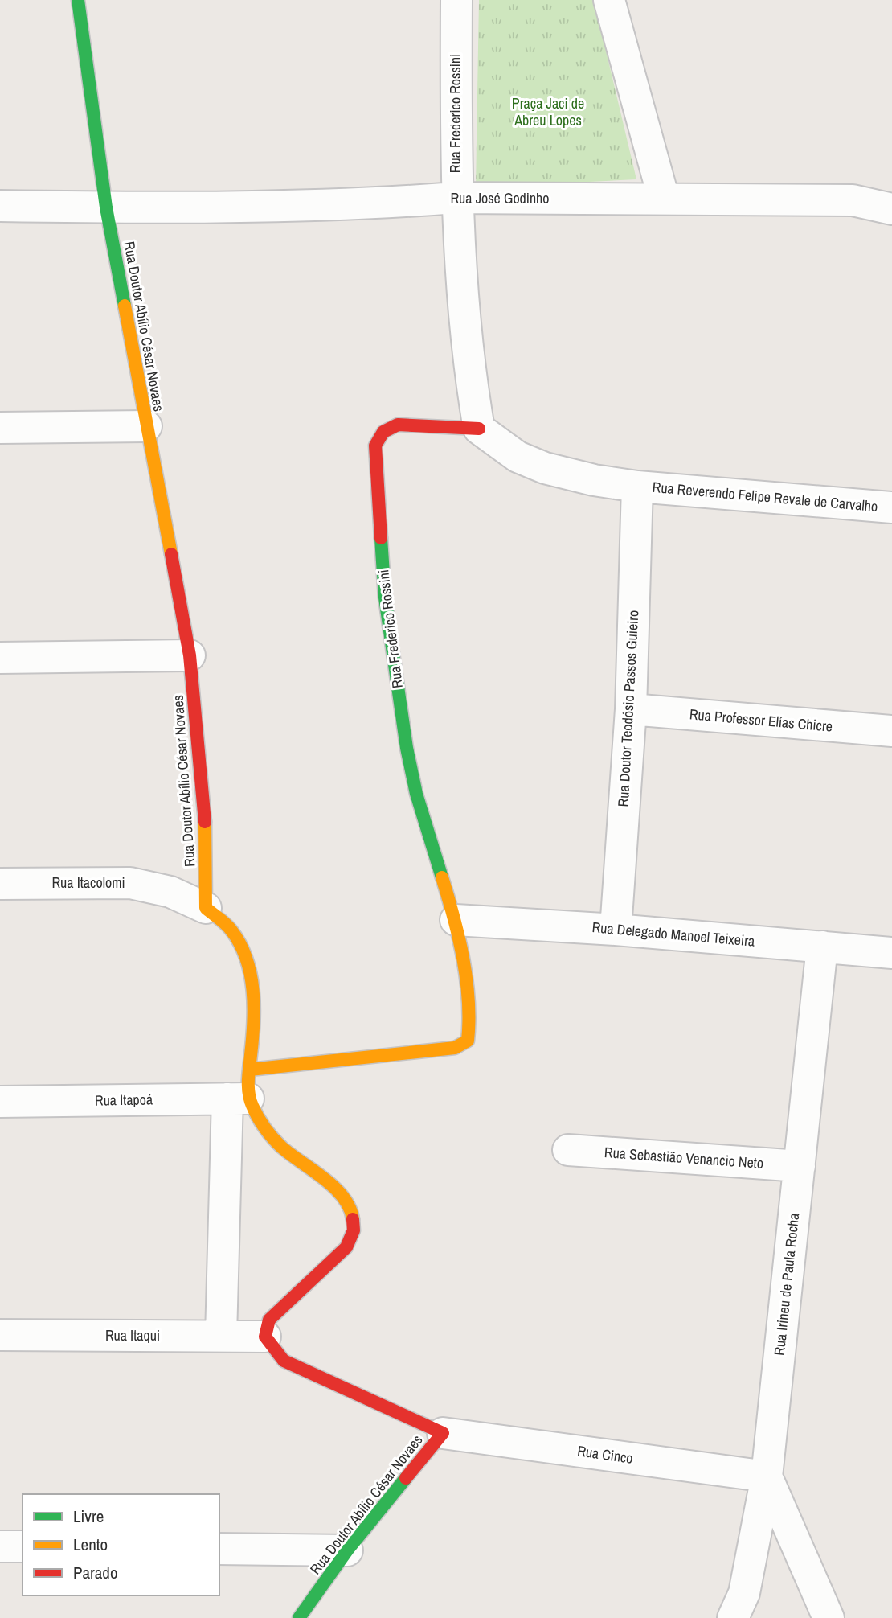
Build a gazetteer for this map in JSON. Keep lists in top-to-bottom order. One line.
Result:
{"streets":{"street":["Rua Frederico Rossini","Rua José Godinho","Rua Doutor Abílio César Novaes","Rua Reverendo Felipe Revale de Carvalho","Rua Doutor Teodósio Passos Guieiro","Rua Professor Elías Chicre","Rua Itacolomi","Rua Delegado Manoel Teixeira","Rua Itapoá","Rua Sebastião Venancio Neto","Rua Irineu de Paula Rocha","Rua Itaqui","Rua Cinco"]},"crossings":[["Rua Frederico Rossini","Rua José Godinho"],["Rua Frederico Rossini","Rua Delegado Manoel Teixeira"],["Rua Frederico Rossini","Rua Itapoá"],["Rua José Godinho","Rua Doutor Abílio César Novaes"],["Rua Doutor Abílio César Novaes","Rua Itacolomi"],["Rua Doutor Abílio César Novaes","Rua Itaqui"],["Rua Doutor Abílio César Novaes","Rua Cinco"],["Rua Reverendo Felipe Revale de Carvalho","Rua Doutor Teodósio Passos Guieiro"],["Rua Doutor Teodósio Passos Guieiro","Rua Professor Elías Chicre"],["Rua Doutor Teodósio Passos Guieiro","Rua Delegado Manoel Teixeira"],["Rua Delegado Manoel Teixeira","Rua Irineu de Paula Rocha"],["Rua Sebastião Venancio Neto","Rua Irineu de Paula Rocha"],["Rua Irineu de Paula Rocha","Rua Cinco"]],"parks":["Praça Jaci de Abreu Lopes"],"legend":["Livre","Lento","Parado"]}
